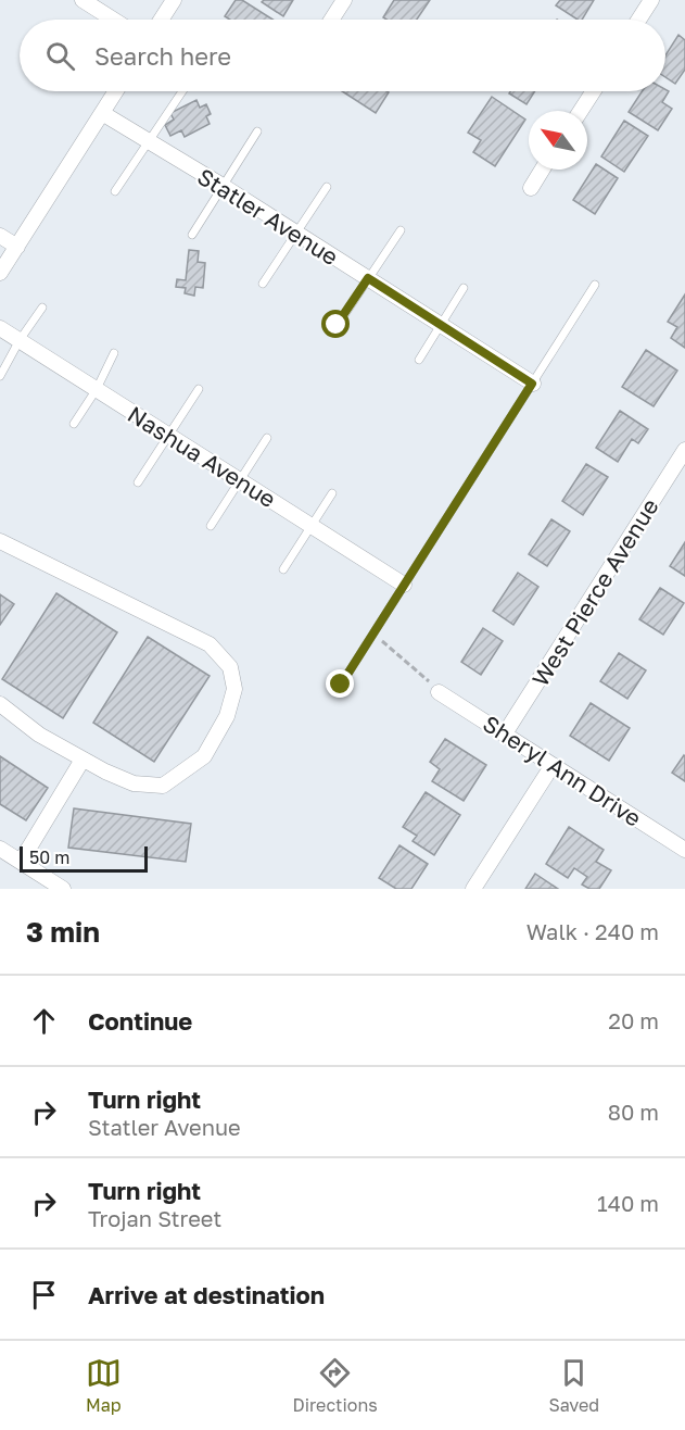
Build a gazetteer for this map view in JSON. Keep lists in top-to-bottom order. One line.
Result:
{"streets":{"street":["Statler Avenue","Nashua Avenue","West Pierce Avenue","Sheryl Ann Drive"]},"crossings":[["West Pierce Avenue","Sheryl Ann Drive"]],"scale_bar":"50 m","north":"top left","page":{"search":"Search here","scale":"50 m","heading":["3 min","Walk · 240 m"],"list":[["Continue","20 m"],["Turn right","Statler Avenue","80 m"],["Turn right","Trojan Street","140 m"],"Arrive at destination"],"nav":["Map","Directions","Saved"]}}
